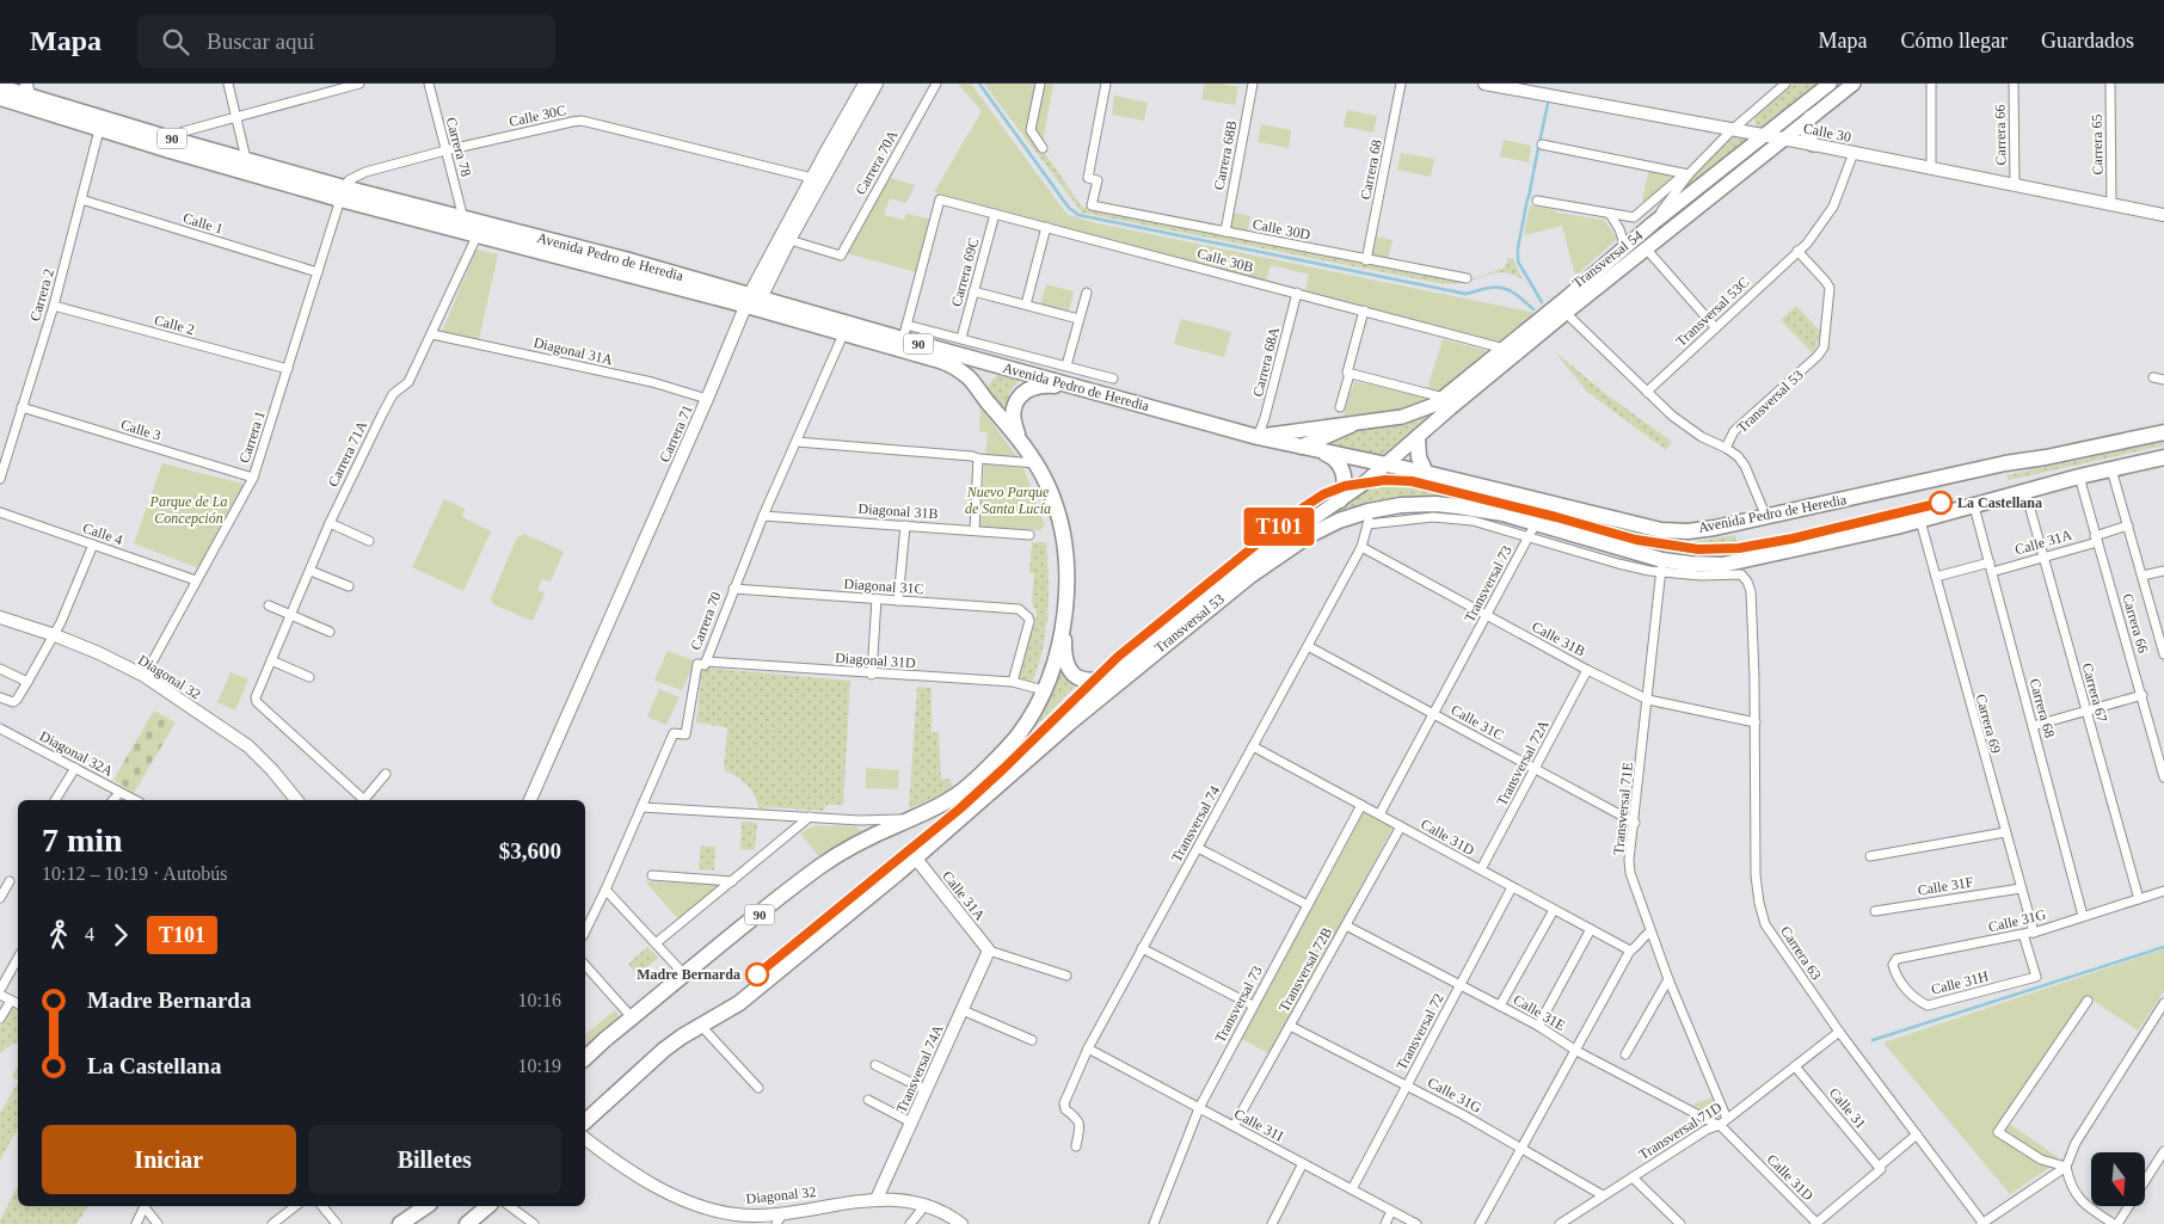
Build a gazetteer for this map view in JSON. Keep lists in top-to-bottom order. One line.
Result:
{"streets":{"highway":["90","Avenida Pedro de Heredia","Transversal 53"],"main road":["Transversal 54"],"street":["Calle 30C","Calle 30","Carrera 66","Carrera 65","Carrera 78","Carrera 68B","Carrera 70A","Carrera 68","Calle 1","Calle 30D","Calle 30B","Carrera 69C","Carrera 2","Transversal 53C","Calle 2","Diagonal 31A","Carrera 68A","Calle 3","Carrera 71","Carrera 1","Carrera 71A","Diagonal 31B","Calle 4","Calle 31A","Transversal 73","Diagonal 31C","Carrera 70","Calle 31B","Diagonal 31D","Diagonal 32","Carrera 67","Calle 31C","Carrera 69","Diagonal 32A","Transversal 72A","Transversal 71E","Transversal 74","Calle 31D","Calle 31F","Calle 31G","Carrera 63","Transversal 72B","Calle 31H","Calle 31E","Transversal 72","Transversal 74A","Calle 31","Calle 31I","Transversal 71D"]},"crossings":[["Calle 30C","Carrera 78"],["Calle 30C","Avenida Pedro de Heredia"],["Calle 30C","Carrera 71"],["Calle 30C","Carrera 1"],["Calle 30","Carrera 66"],["Calle 30","Carrera 65"],["Calle 30","Transversal 54"],["Calle 30","Transversal 53C"],["Carrera 66","Calle 31A"],["90","Avenida Pedro de Heredia"],["90","Diagonal 31D"],["Carrera 78","Avenida Pedro de Heredia"],["Carrera 68B","Calle 30D"],["Carrera 70A","Carrera 71"],["Carrera 68","Calle 30D"],["Carrera 68","Calle 31A"],["Carrera 68","Calle 31G"],["Calle 1","Carrera 2"],["Calle 1","Carrera 1"],["Avenida Pedro de Heredia","Transversal 54"],["Avenida Pedro de Heredia","Calle 30B"],["Avenida Pedro de Heredia","Carrera 2"],["Avenida Pedro de Heredia","Carrera 68A"],["Avenida Pedro de Heredia","Carrera 71"],["Avenida Pedro de Heredia","Carrera 1"],["Avenida Pedro de Heredia","Carrera 71A"],["Avenida Pedro de Heredia","Carrera 70"],["Transversal 54","Calle 30B"],["Transversal 54","Carrera 68A"],["Transversal 54","Transversal 53"],["Calle 30B","Carrera 69C"],["Calle 30B","Carrera 68A"],["Carrera 2","Calle 2"],["Carrera 2","Calle 3"],["Transversal 53C","Transversal 53"],["Calle 2","Carrera 1"],["Diagonal 31A","Carrera 71"],["Diagonal 31A","Carrera 71A"],["Transversal 53","Calle 31A"],["Transversal 53","Transversal 74"],["Calle 3","Carrera 1"],["Carrera 1","Calle 4"],["Carrera 1","Diagonal 32"],["Diagonal 31B","Carrera 70"],["Calle 31A","Carrera 67"],["Calle 31A","Carrera 69"],["Calle 31A","Transversal 74A"],["Transversal 73","Calle 31B"],["Transversal 73","Calle 31C"],["Transversal 73","Calle 31D"],["Transversal 73","Calle 31I"],["Diagonal 31C","Carrera 70"],["Diagonal 31C","Diagonal 31D"],["Carrera 70","Diagonal 31D"],["Calle 31B","Transversal 72A"],["Calle 31B","Transversal 71E"],["Calle 31B","Transversal 74"],["Calle 31B","Carrera 63"],["Diagonal 32","Transversal 74A"],["Carrera 67","Calle 31G"],["Calle 31C","Transversal 72A"],["Calle 31C","Transversal 71E"],["Calle 31C","Transversal 74"],["Carrera 69","Calle 31F"],["Carrera 69","Calle 31G"],["Transversal 72A","Calle 31D"],["Transversal 74","Calle 31D"],["Transversal 74","Calle 31I"],["Calle 31D","Transversal 72B"],["Calle 31D","Calle 31E"],["Calle 31D","Transversal 72"],["Calle 31D","Transversal 71D"],["Calle 31G","Transversal 72B"],["Calle 31G","Calle 31H"],["Calle 31G","Transversal 72"],["Calle 31G","Transversal 71D"],["Carrera 63","Transversal 71D"],["Transversal 72B","Calle 31E"],["Transversal 72B","Calle 31I"],["Calle 31E","Transversal 72"],["Calle 31E","Transversal 71D"],["Transversal 72","Calle 31I"],["Calle 31","Transversal 71D"]],"parks":["Nuevo Parque de Santa Lucía","Parque de La Concepción"],"places":["La Castellana","Madre Bernarda"],"lines":["bus line T101"],"north":"bottom","page":{"header":"Mapa","search":"Buscar aquí","nav":["Mapa","Cómo llegar","Guardados"],"on_map":"T101","heading":["7 min","10:12 – 10:19 · Autobús","$3,600"],"legs":["4","T101"],"list":[{"name":"Madre Bernarda","value":"10:16"},{"name":"La Castellana","value":"10:19"}],"buttons":["Iniciar","Billetes"]}}
